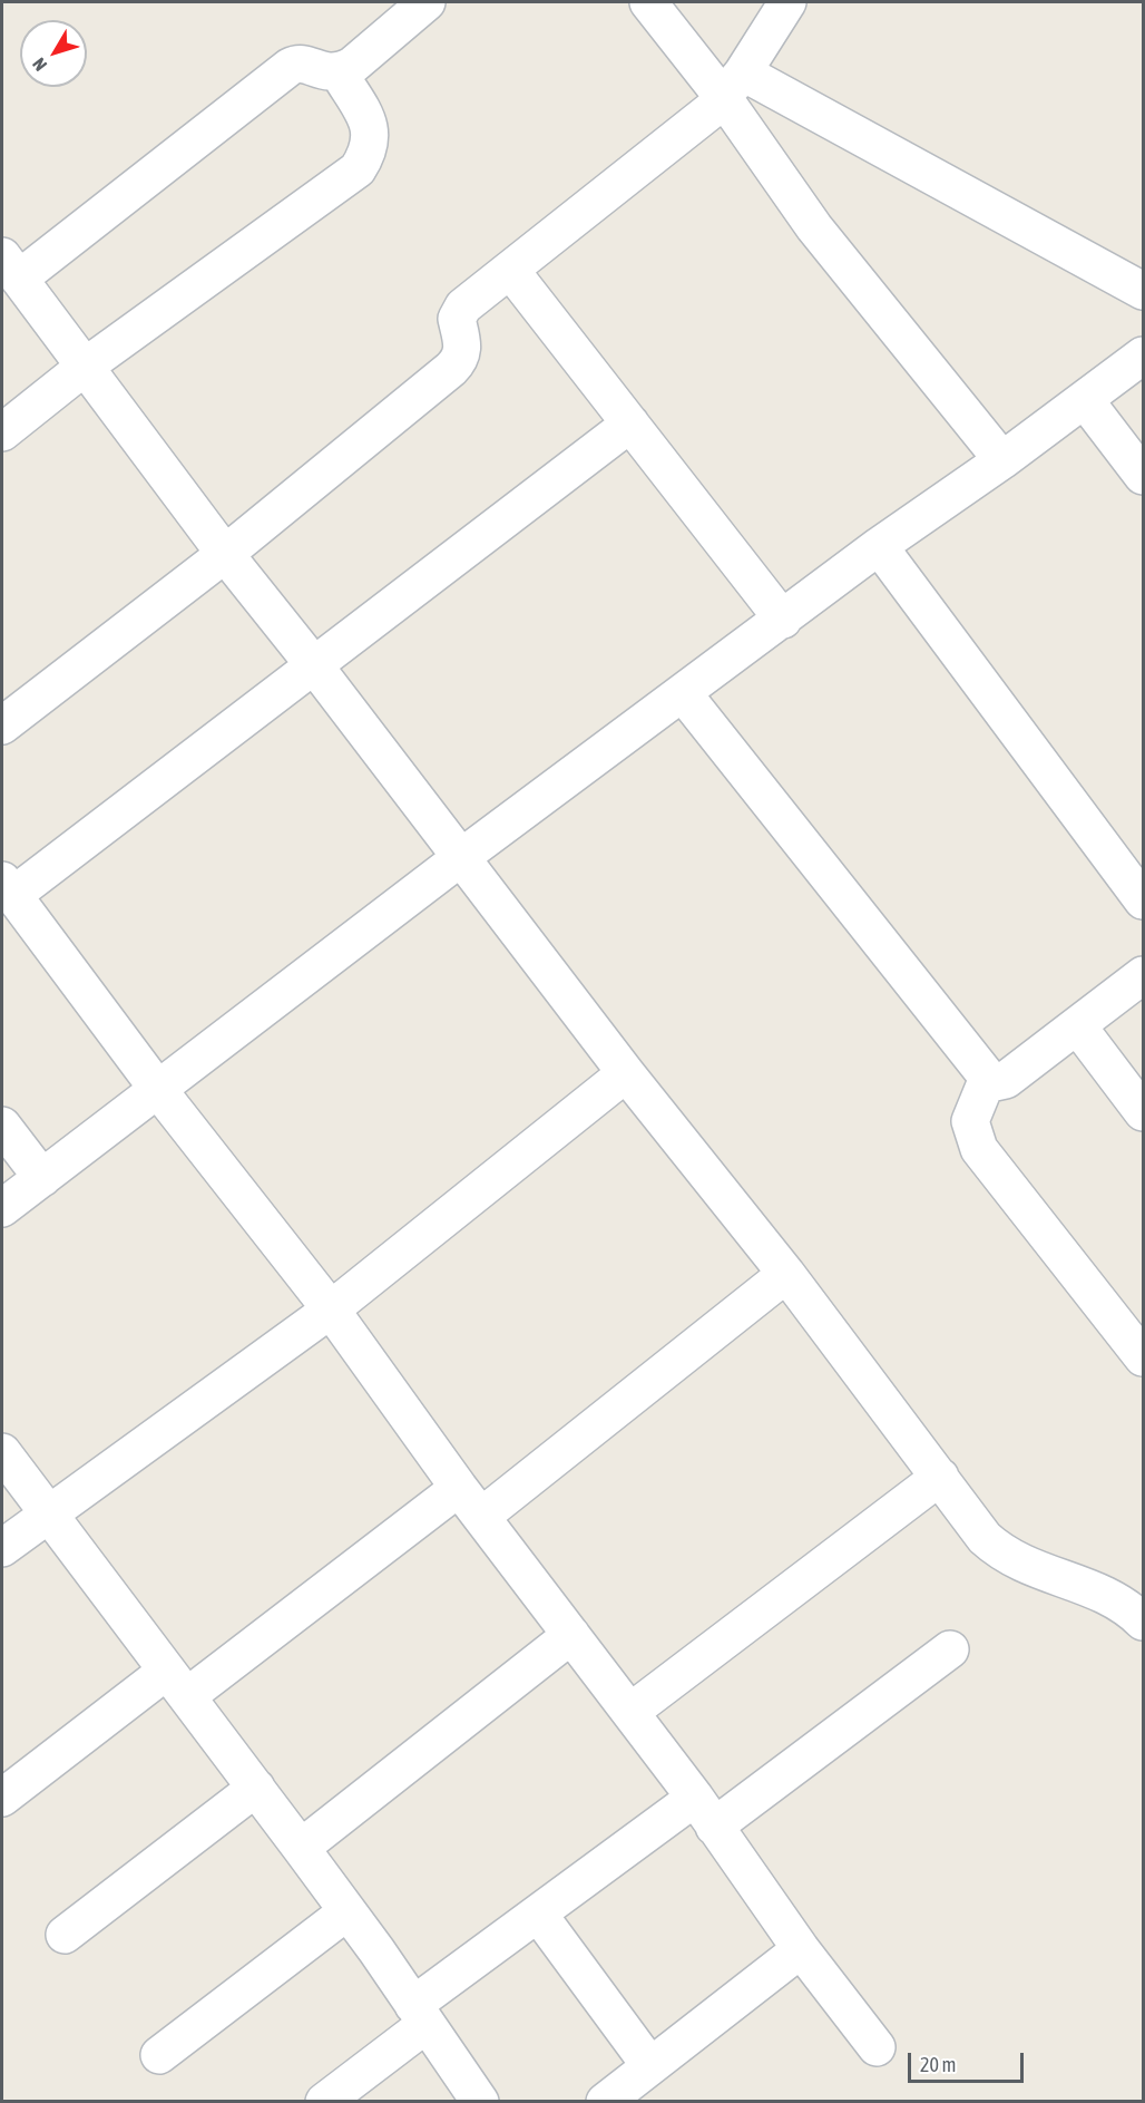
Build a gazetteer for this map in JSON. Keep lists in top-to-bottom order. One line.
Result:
{"scale_bar":"20 m","north":"bottom left"}
